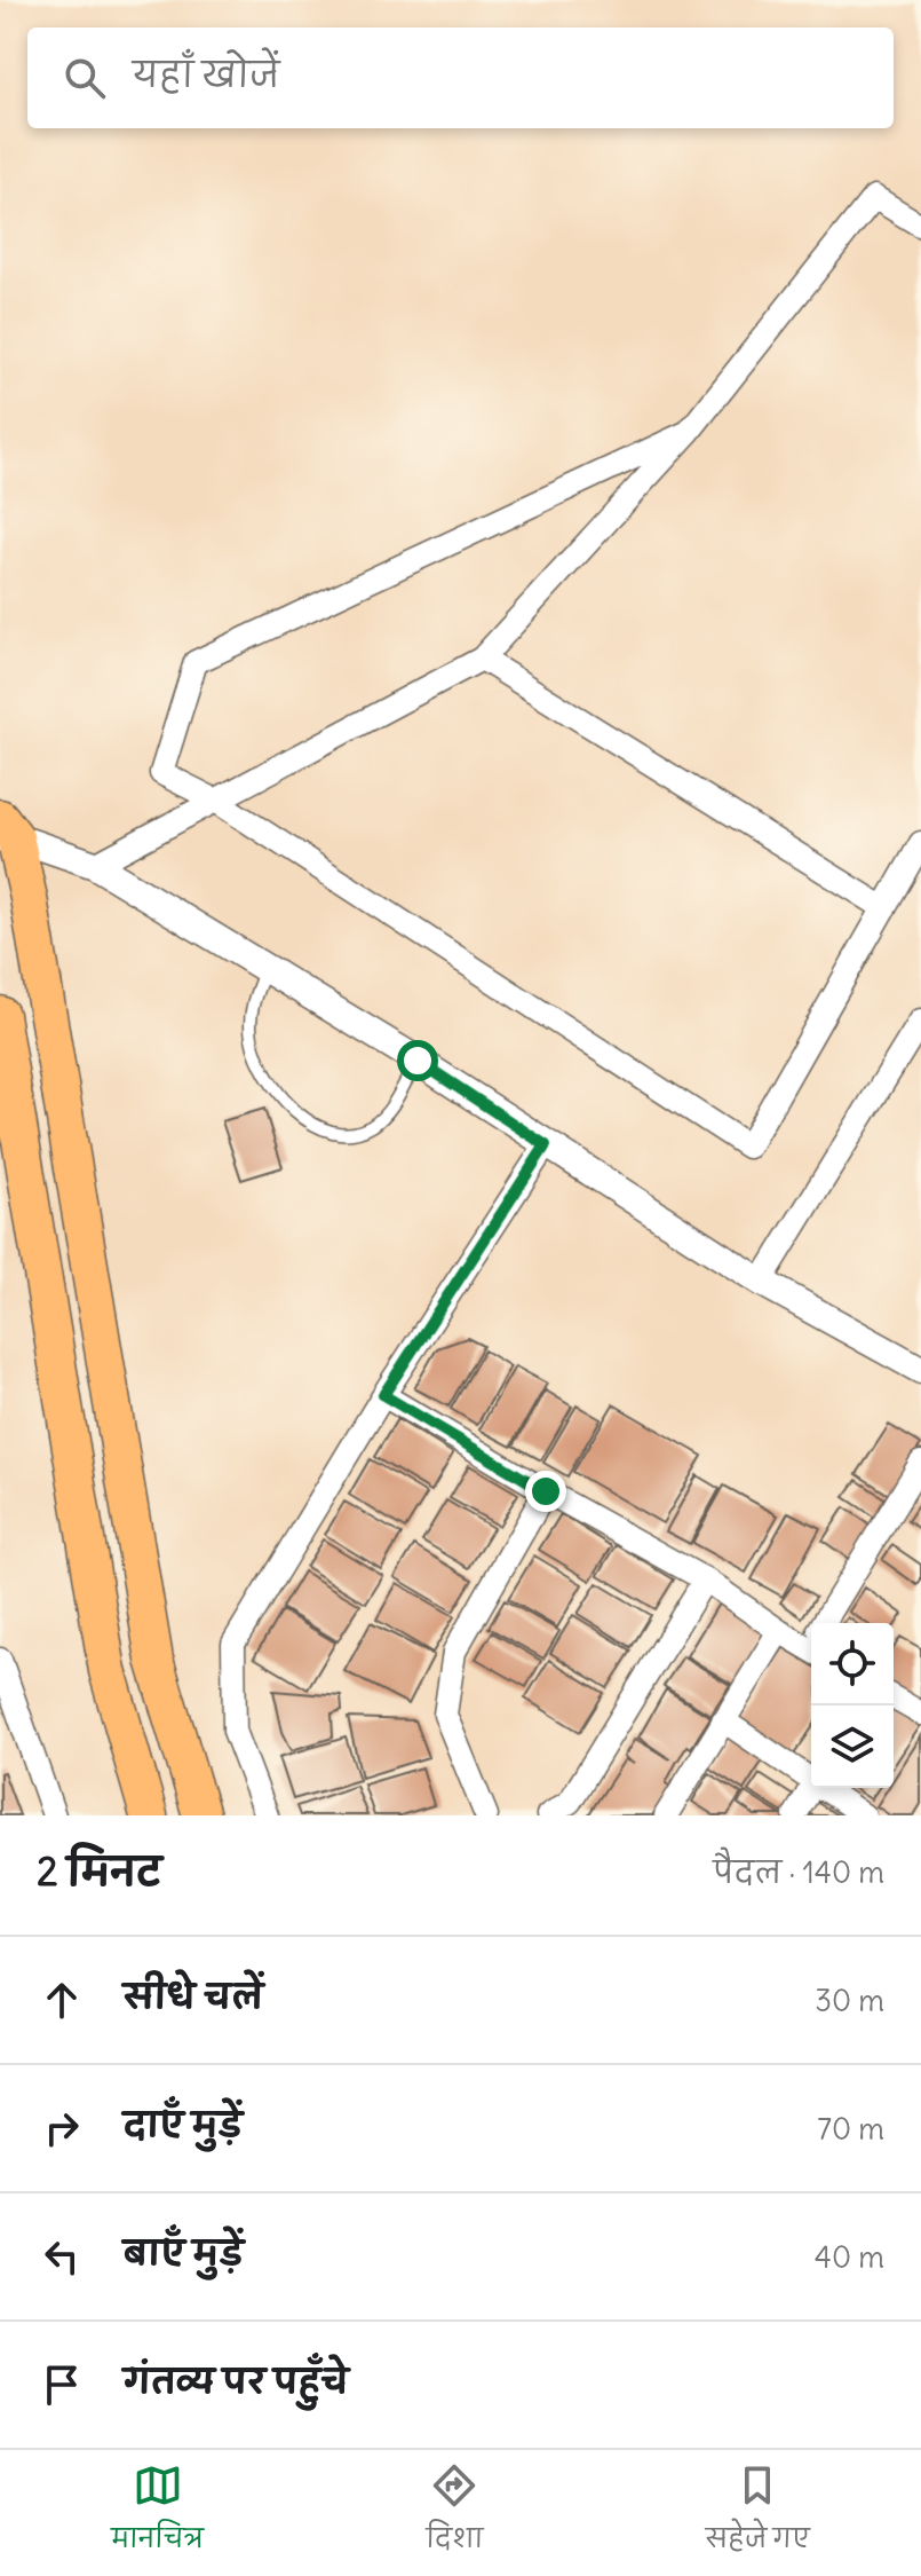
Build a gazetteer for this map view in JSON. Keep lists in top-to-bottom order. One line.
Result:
{"page":{"search":"यहाँ खोजें","heading":["2 मिनट","पैदल · 140 m"],"list":[["सीधे चलें","30 m"],["दाएँ मुड़ें","70 m"],["बाएँ मुड़ें","40 m"],"गंतव्य पर पहुँचे"],"nav":["मानचित्र","दिशा","सहेजे गए"]}}
